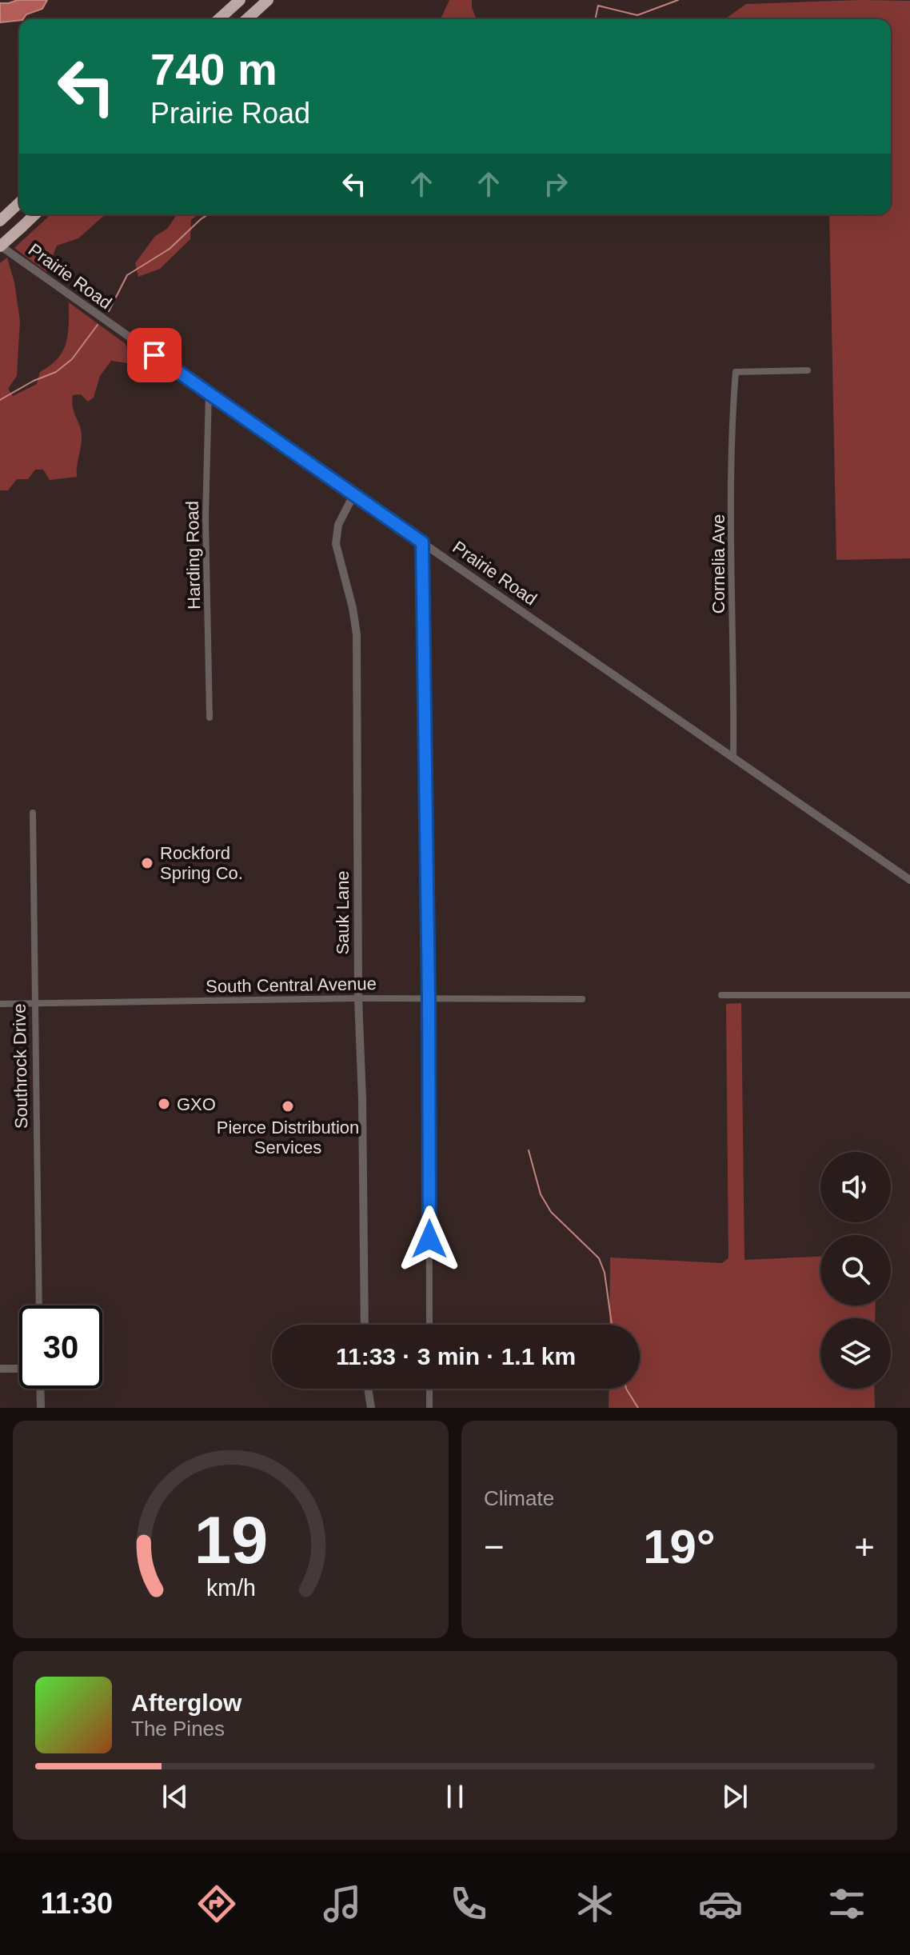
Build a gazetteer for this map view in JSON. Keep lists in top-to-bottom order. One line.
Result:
{"streets":{"street":["Prairie Road","Harding Road","Cornelia Ave","Sauk Lane","South Central Avenue","Southrock Drive"]},"crossings":[["Prairie Road","Harding Road"],["Prairie Road","Cornelia Ave"],["Prairie Road","Sauk Lane"],["Sauk Lane","South Central Avenue"],["South Central Avenue","Southrock Drive"]],"places":["Rockford Spring Co.","GXO","Pierce Distribution Services"],"page":{"turn":["740 m","Prairie Road"],"limit":"30","trip":"11:33 · 3 min · 1.1 km","tile":"Climate","heat":["−","19°","+"],"song":["Afterglow","The Pines"],"tabs":"11:30","gauge":["19","km/h"]}}
